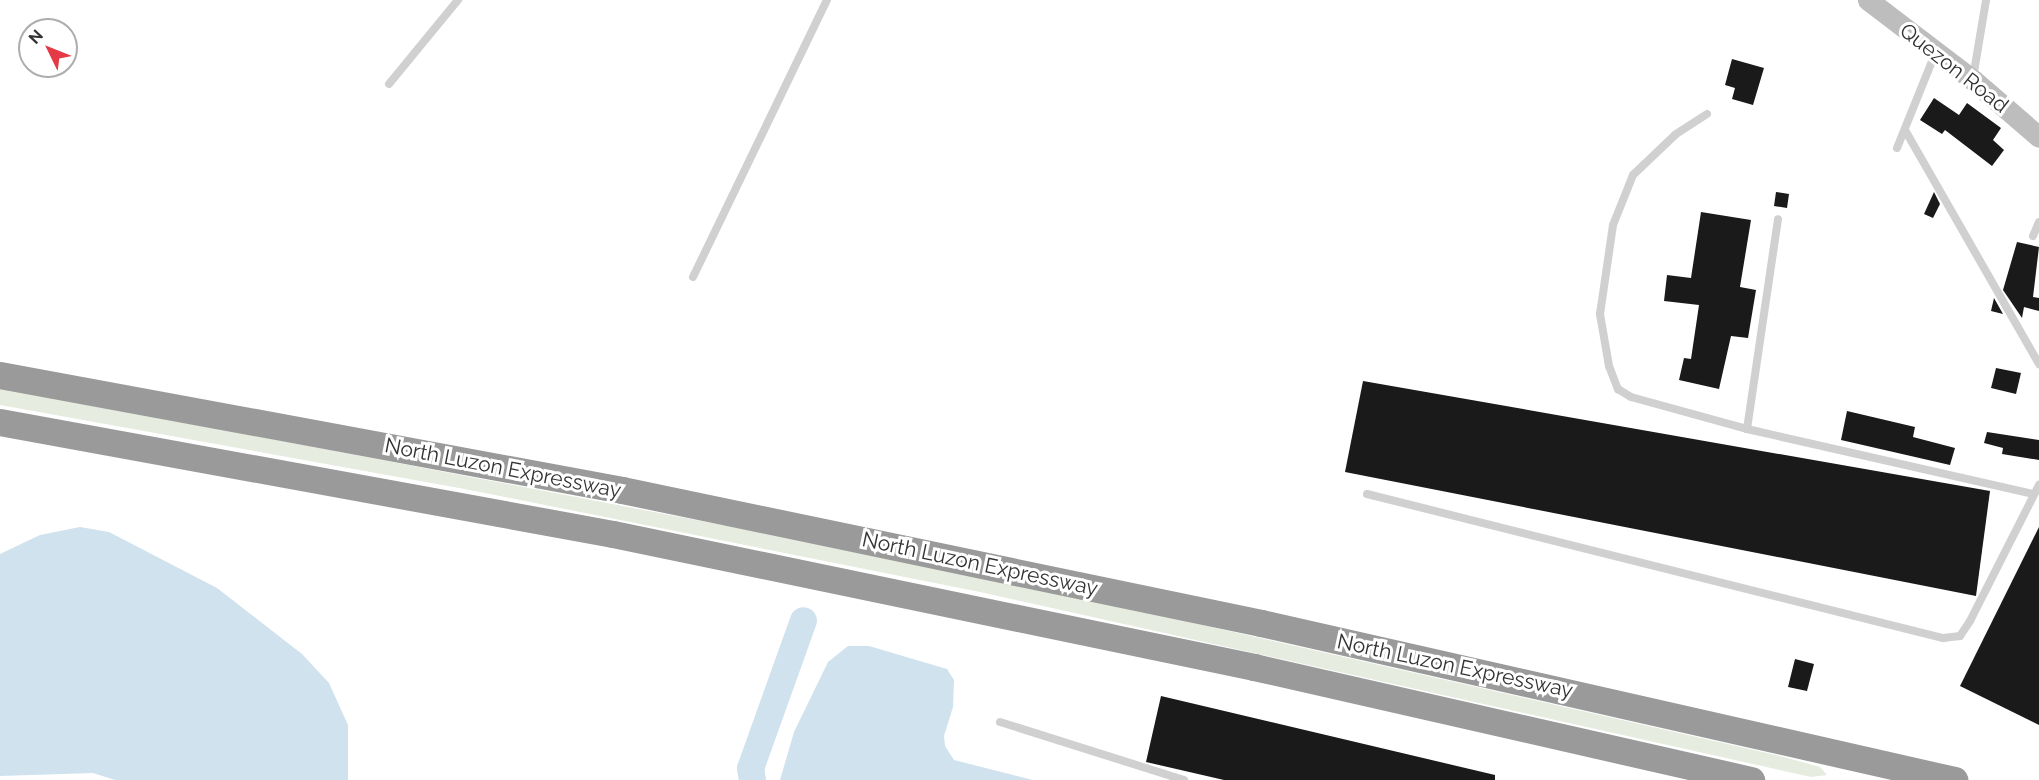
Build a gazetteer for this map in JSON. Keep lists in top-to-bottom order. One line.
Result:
{"streets":{"highway":["North Luzon Expressway"],"main road":["Quezon Road"]},"north":"top left"}
